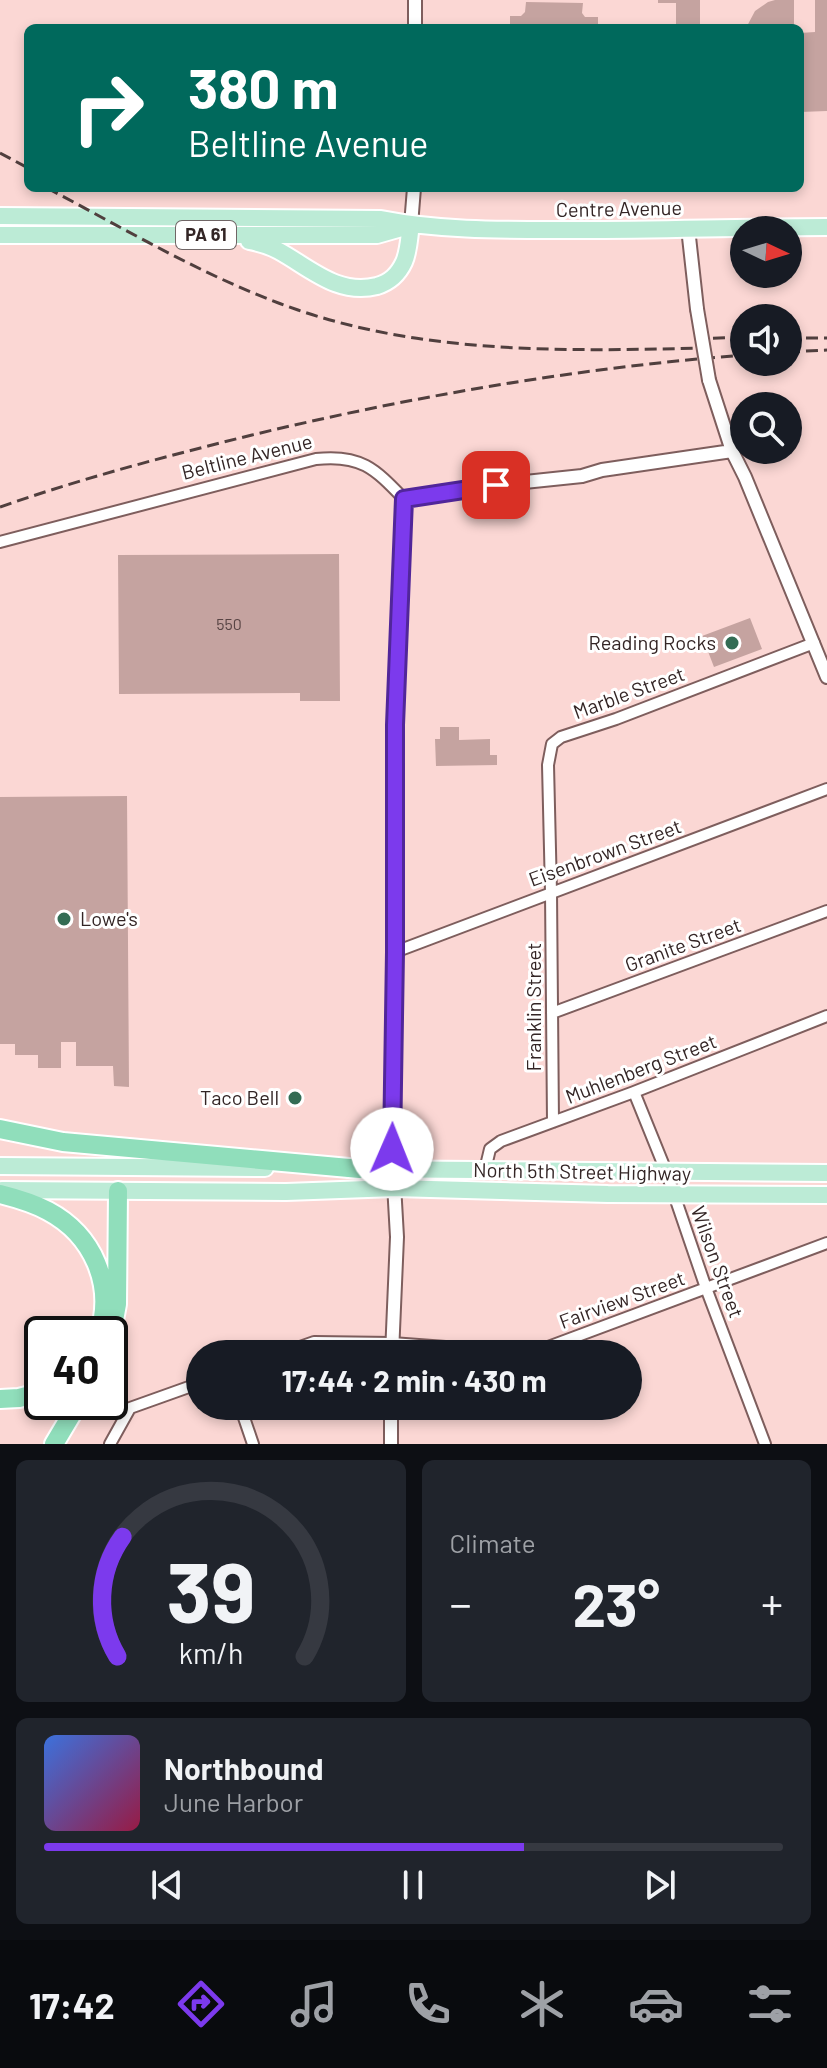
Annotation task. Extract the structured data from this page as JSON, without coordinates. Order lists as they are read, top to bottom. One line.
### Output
{"streets":{"main road":["Centre Avenue","PA 61","North 5th Street Highway"],"street":["Beltline Avenue","Marble Street","Eisenbrown Street","Granite Street","Franklin Street","Muhlenberg Street","Wilson Street","Fairview Street"]},"crossings":[["Marble Street","Eisenbrown Street"],["Marble Street","Franklin Street"],["Eisenbrown Street","Franklin Street"],["Granite Street","Franklin Street"],["Franklin Street","Muhlenberg Street"],["Muhlenberg Street","North 5th Street Highway"],["Muhlenberg Street","Wilson Street"],["North 5th Street Highway","Wilson Street"],["Wilson Street","Fairview Street"]],"places":["Reading Rocks","Lowe's","Taco Bell"],"house_numbers":["550"],"north":"right","page":{"turn":["380 m","Beltline Avenue"],"limit":"40","trip":"17:44 · 2 min · 430 m","tile":"Climate","heat":["−","23°","+"],"song":["Northbound","June Harbor"],"tabs":"17:42","gauge":["39","km/h"]}}
